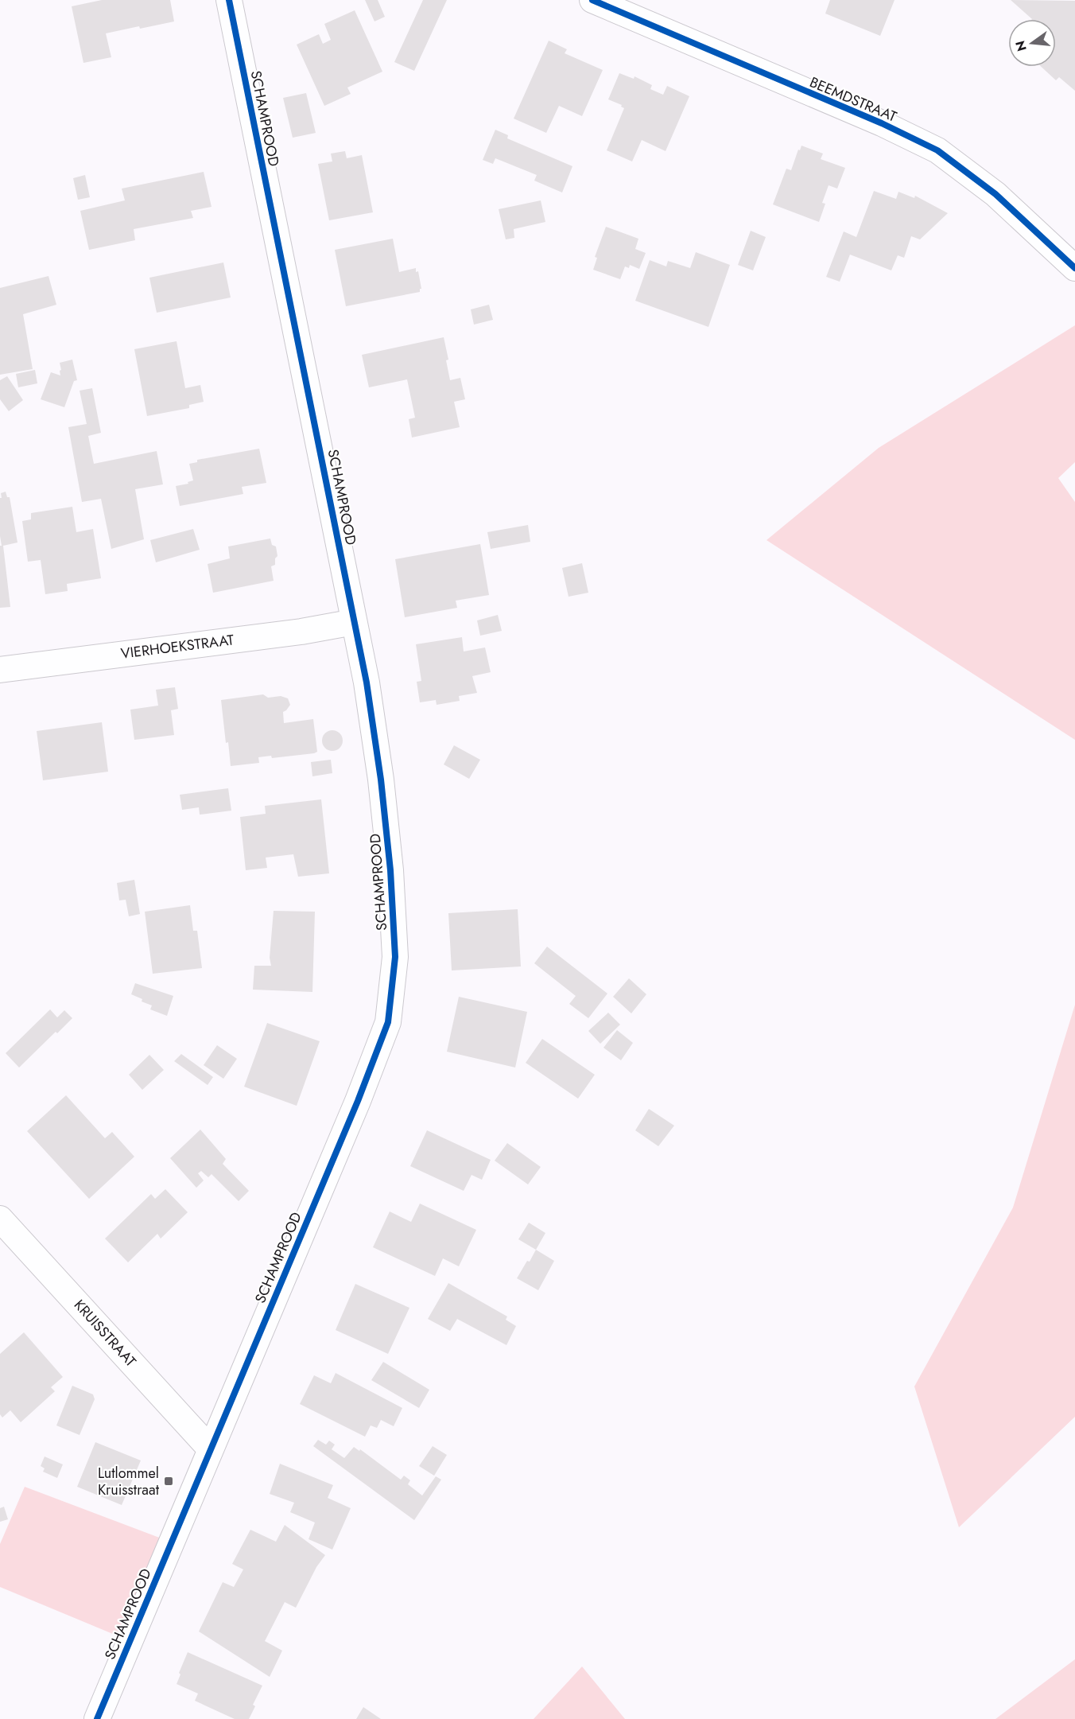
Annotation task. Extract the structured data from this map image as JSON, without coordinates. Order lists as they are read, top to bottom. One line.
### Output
{"streets":{"street":["BEEMDSTRAAT","SCHAMPROOD","VIERHOEKSTRAAT","KRUISSTRAAT"]},"crossings":[["SCHAMPROOD","VIERHOEKSTRAAT"],["SCHAMPROOD","KRUISSTRAAT"]],"places":{"transit":["Lutlommel Kruisstraat"]},"north":"left"}
